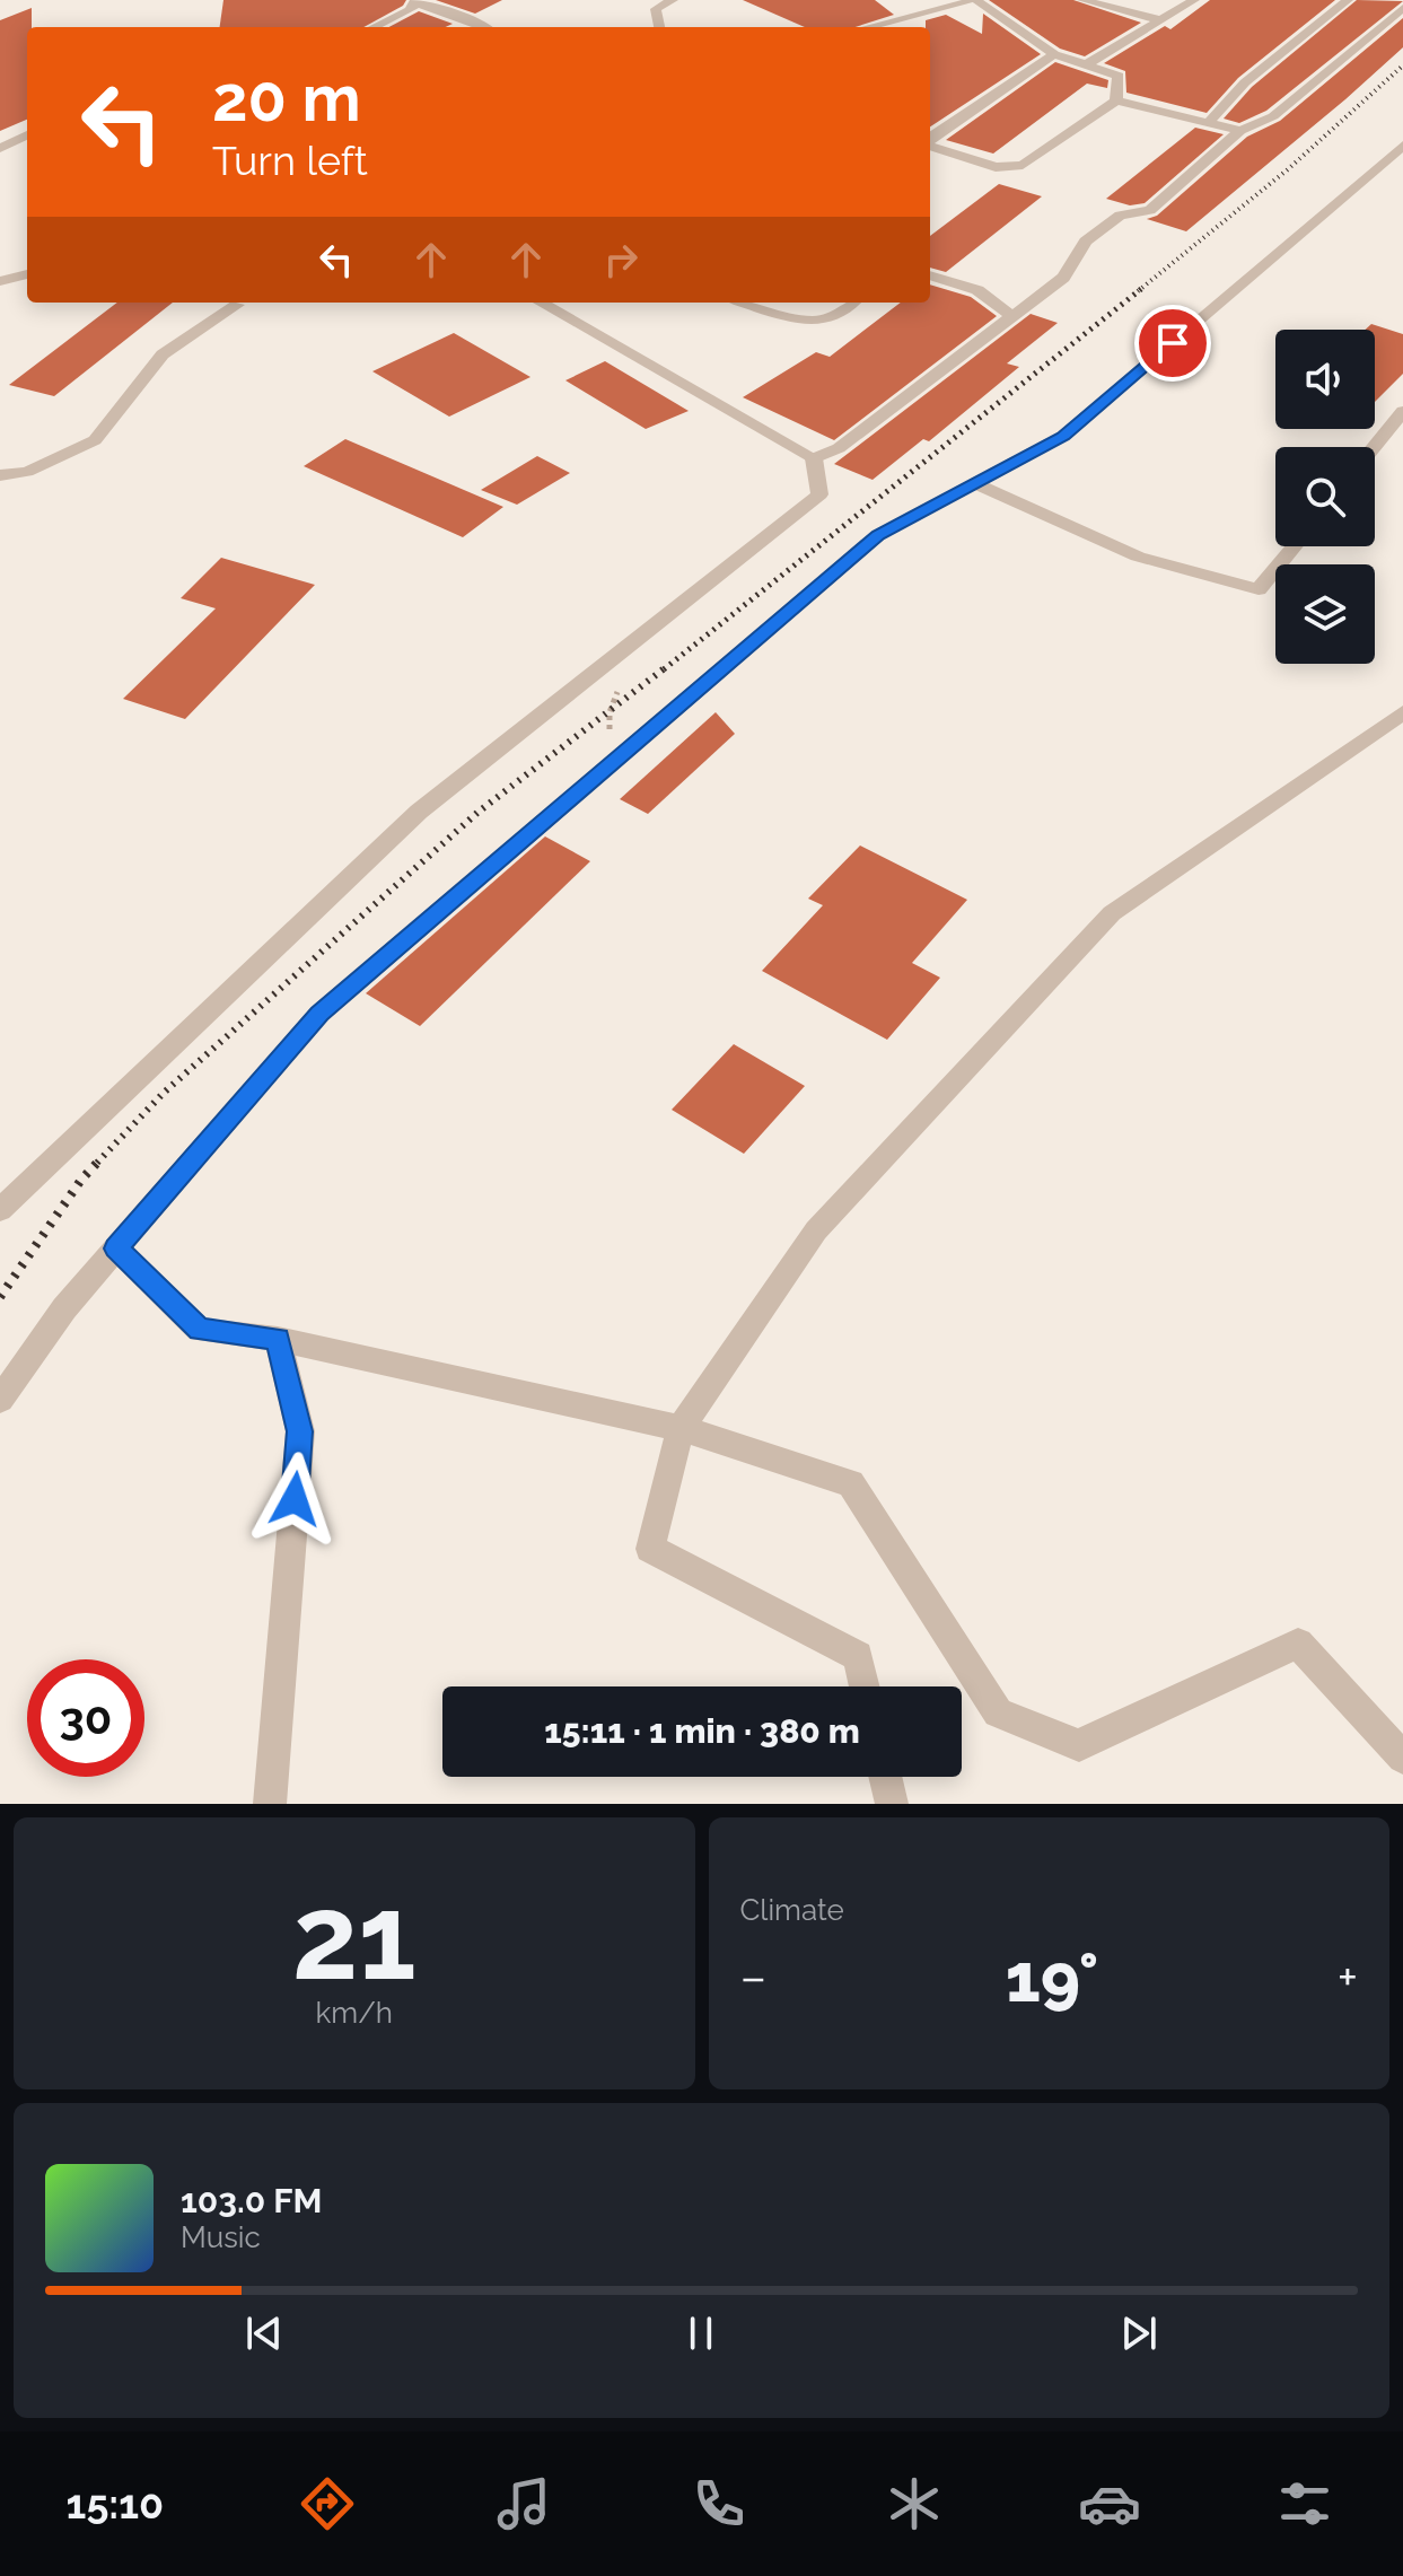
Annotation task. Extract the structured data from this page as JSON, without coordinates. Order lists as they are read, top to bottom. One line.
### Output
{"page":{"turn":["20 m","Turn left"],"limit":"30","trip":"15:11 · 1 min · 380 m","tile":[["21","km/h"],"Climate"],"heat":["−","19°","+"],"song":["103.0 FM","Music"],"tabs":"15:10"}}
